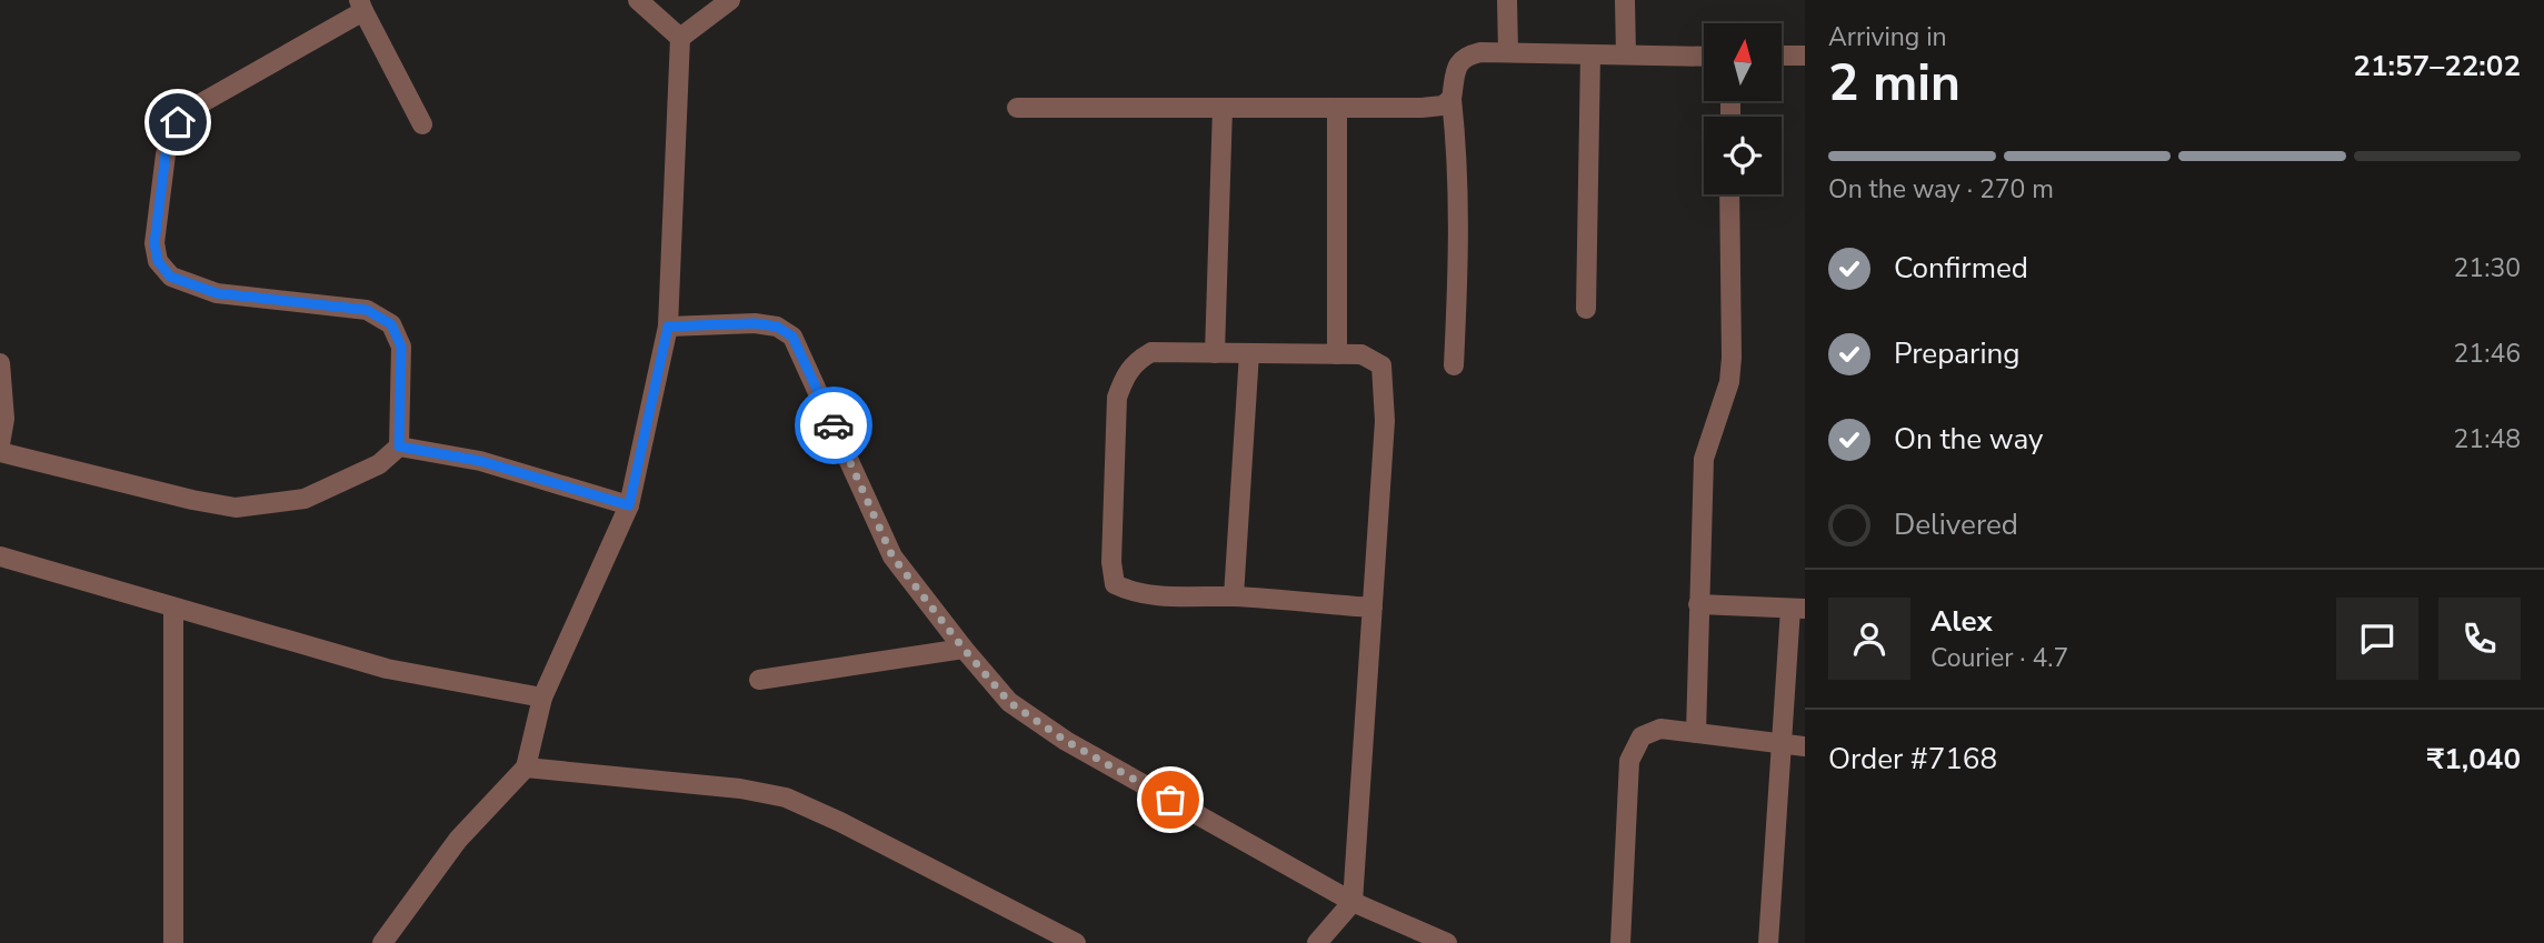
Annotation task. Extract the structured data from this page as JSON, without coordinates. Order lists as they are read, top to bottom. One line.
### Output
{"north":"top","page":{"heading":["2 min","Arriving in","21:57–22:02"],"panel":["Alex","Courier · 4.7","Order #7168","₹1,040"],"bar":"On the way · 270 m","list":[["Confirmed","21:30"],["Preparing","21:46"],["On the way","21:48"],"Delivered"]}}
